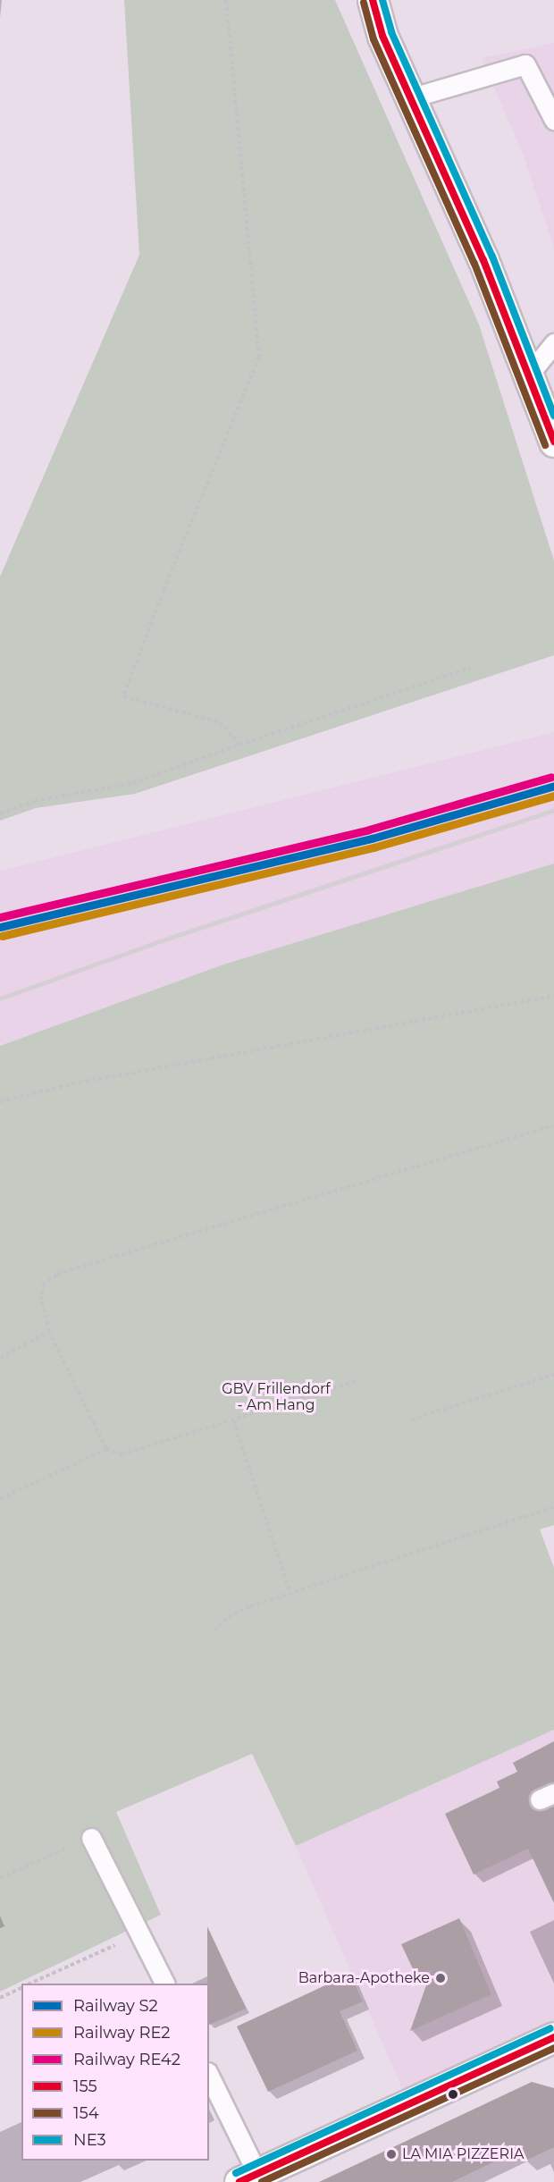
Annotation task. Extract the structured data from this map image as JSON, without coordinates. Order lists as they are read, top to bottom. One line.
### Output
{"parks":["GBV Frillendorf - Am Hang"],"places":["Barbara-Apotheke","LA MIA PIZZERIA"],"lines":["transit line 155","transit line NE3","transit line 154","rail line RE42","rail line S2","rail line RE2"],"legend":["Railway S2","Railway RE2","Railway RE42","155","154","NE3"]}
